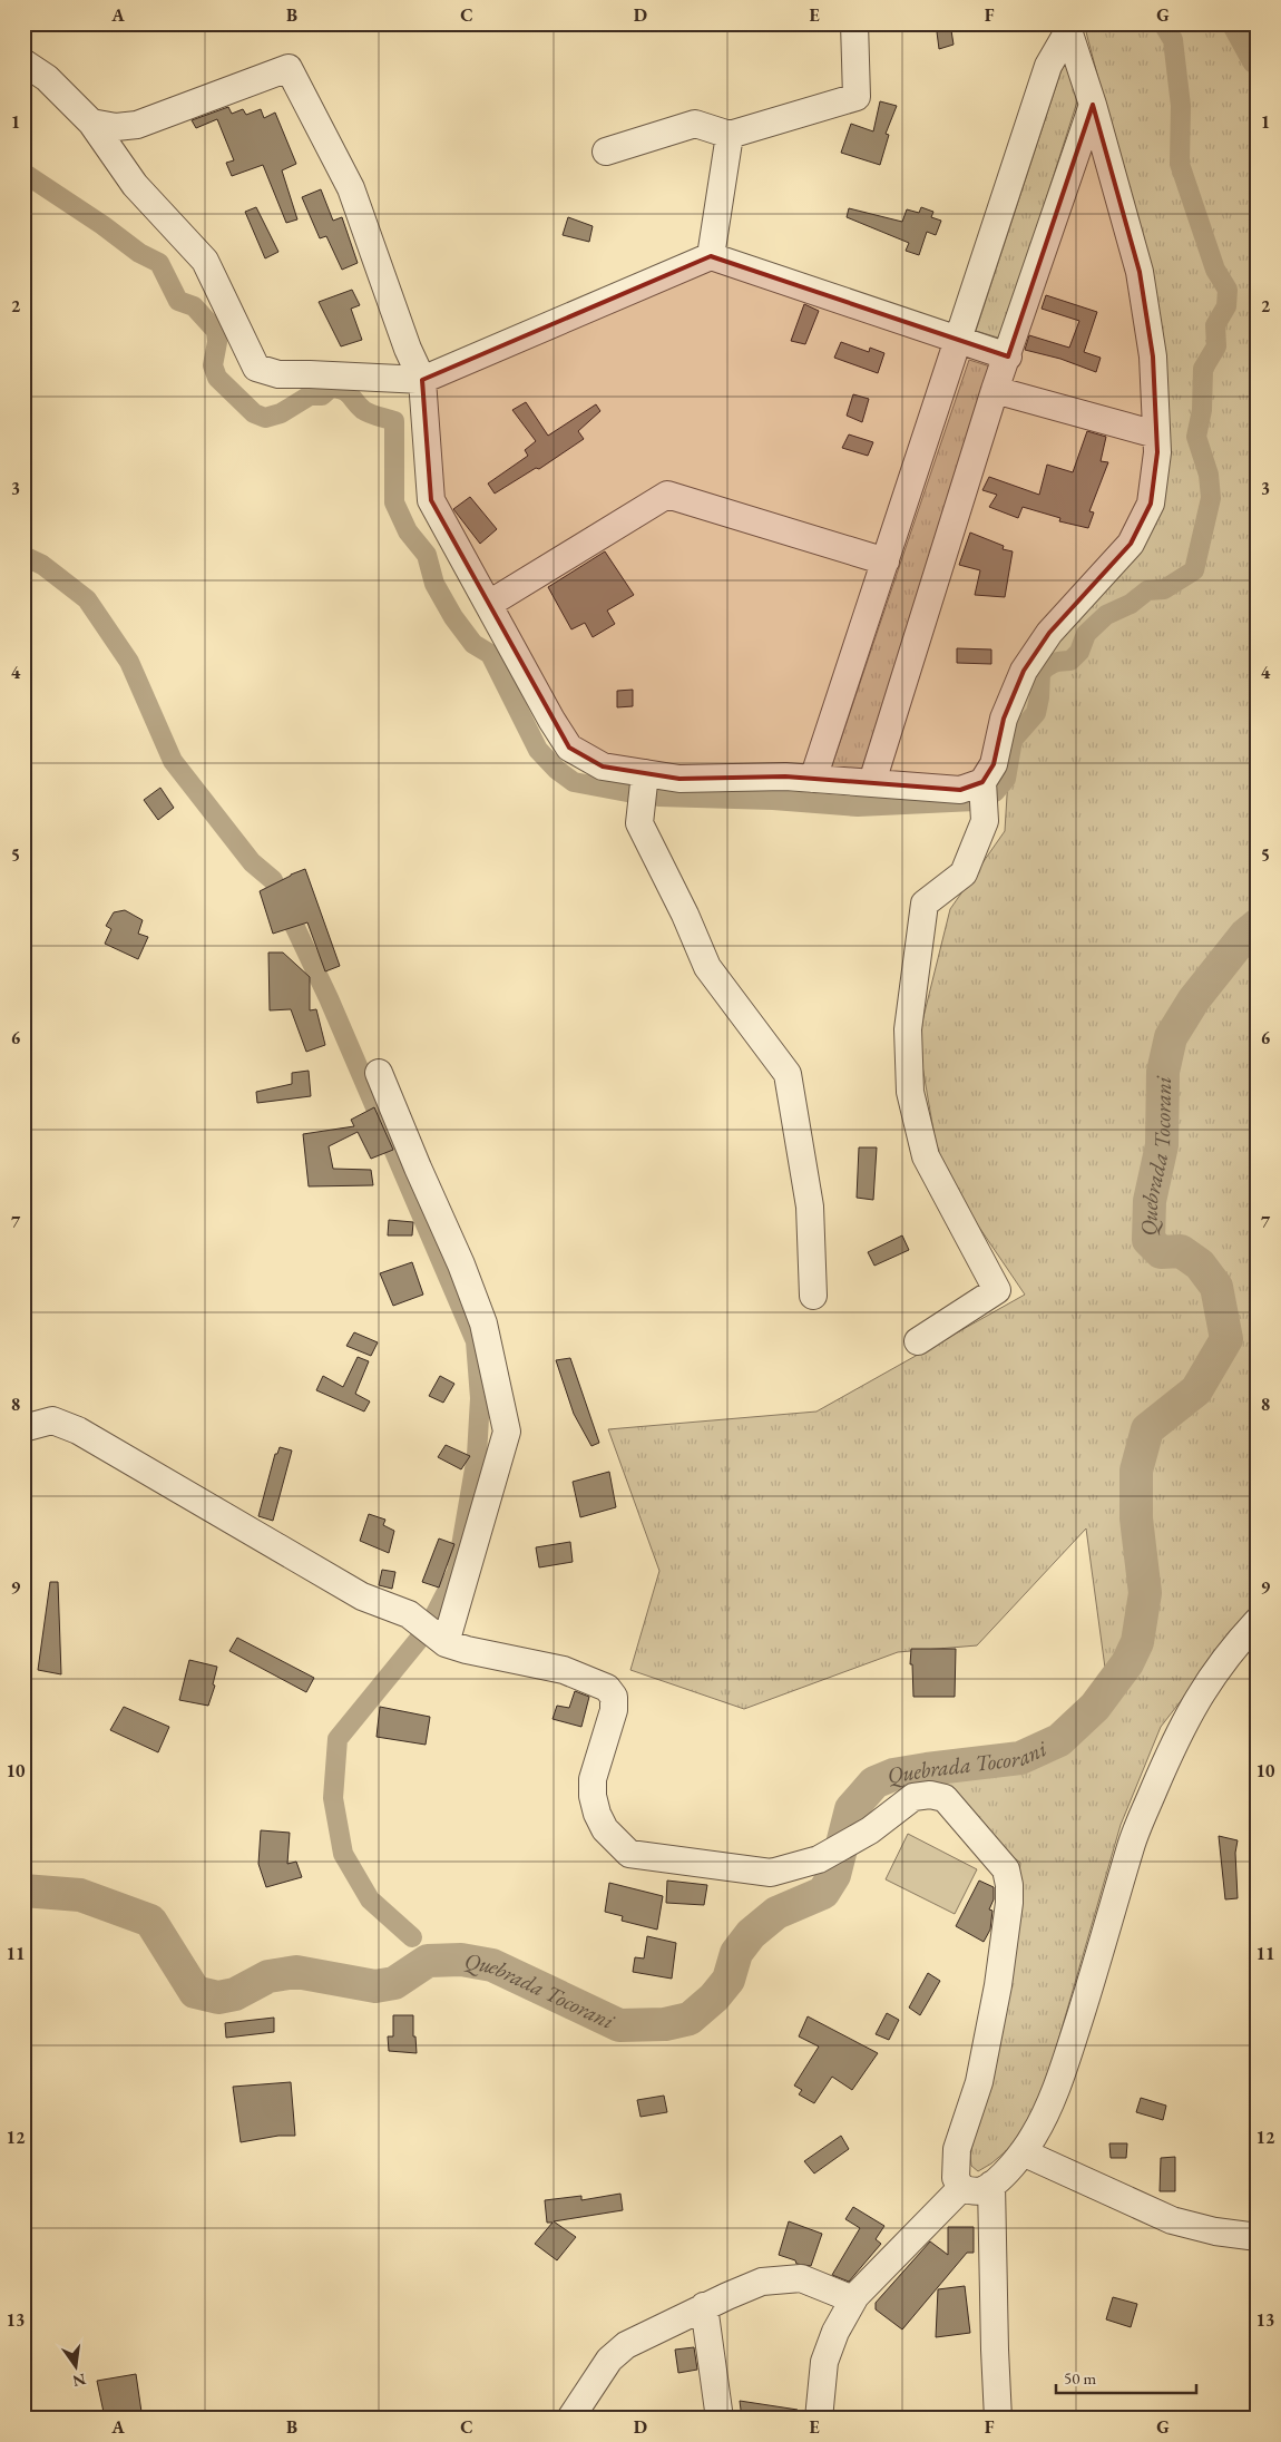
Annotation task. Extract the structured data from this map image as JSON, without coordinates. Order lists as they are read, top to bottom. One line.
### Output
{"water":["Quebrada Tocorani"],"scale_bar":"50 m","north":"bottom","grid":{"columns":["A","B","C","D","E","F","G"],"rows":["1","2","3","4","5","6","7","8","9","10","11","12","13"]}}
